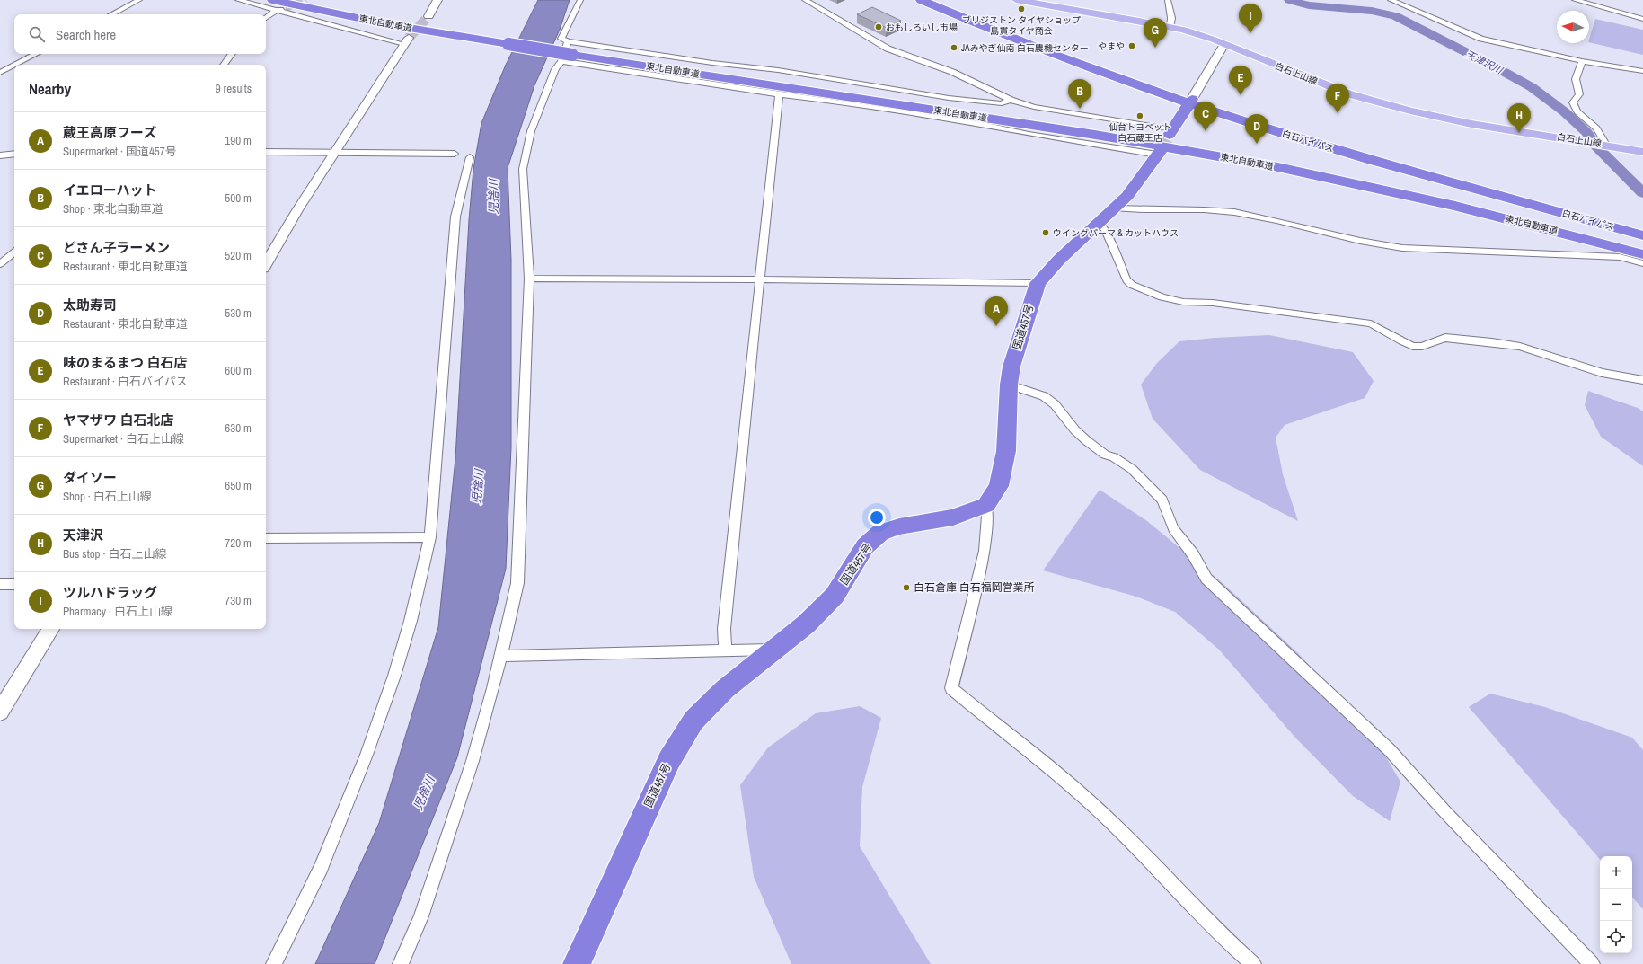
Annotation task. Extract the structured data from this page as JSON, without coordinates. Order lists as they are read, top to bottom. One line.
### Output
{"streets":{"highway":["東北自動車道","白石バイパス","国道457号"],"main road":["白石上山線"]},"crossings":[["白石バイパス","国道457号"]],"water":["天津沢川","児捨川"],"places":["ブリジストン タイヤショップ 島貫タイヤ商会","おもしろいし市場","やまや","JAみやぎ仙南 白石農機センター","仙台トヨペット 白石蔵王店","ウイングパーマ & カットハウス","白石倉庫 白石福岡営業所"],"north":"left","page":{"pins":["I","G","E","B","F","C","H","D","A"],"search":"Search here","heading":["Nearby","9 results"],"list":[{"mark":"A","name":"蔵王高原フーズ","note":"Supermarket · 国道457号","value":"190 m"},{"mark":"B","name":"イエローハット","note":"Shop · 東北自動車道","value":"500 m"},{"mark":"C","name":"どさん子ラーメン","note":"Restaurant · 東北自動車道","value":"520 m"},{"mark":"D","name":"太助寿司","note":"Restaurant · 東北自動車道","value":"530 m"},{"mark":"E","name":"味のまるまつ 白石店","note":"Restaurant · 白石バイパス","value":"600 m"},{"mark":"F","name":"ヤマザワ 白石北店","note":"Supermarket · 白石上山線","value":"630 m"},{"mark":"G","name":"ダイソー","note":"Shop · 白石上山線","value":"650 m"},{"mark":"H","name":"天津沢","note":"Bus stop · 白石上山線","value":"720 m"},{"mark":"I","name":"ツルハドラッグ","note":"Pharmacy · 白石上山線","value":"730 m"}],"map_buttons":["+","−"]}}
